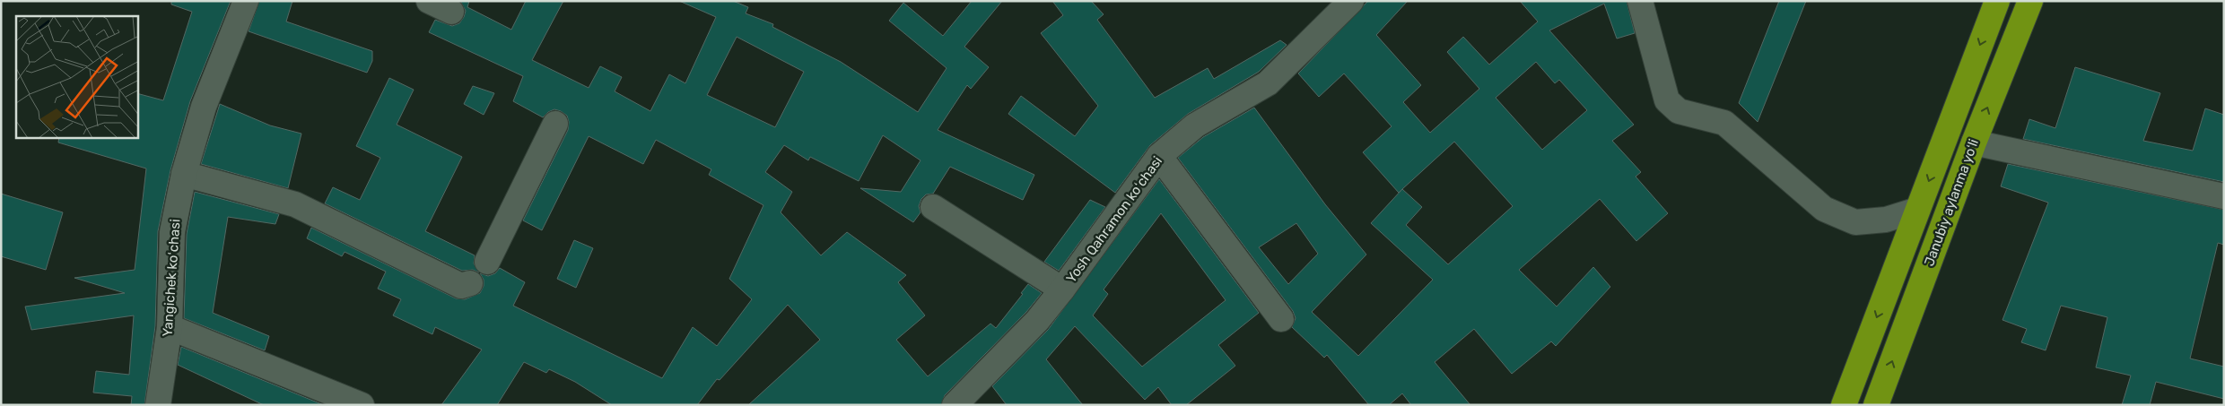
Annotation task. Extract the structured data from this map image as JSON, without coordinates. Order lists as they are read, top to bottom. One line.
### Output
{"streets":{"highway":["Janubiy aylanma yoʻli"],"street":["Yosh Qahramon koʻchasi","Yangichek koʻchasi"]}}
